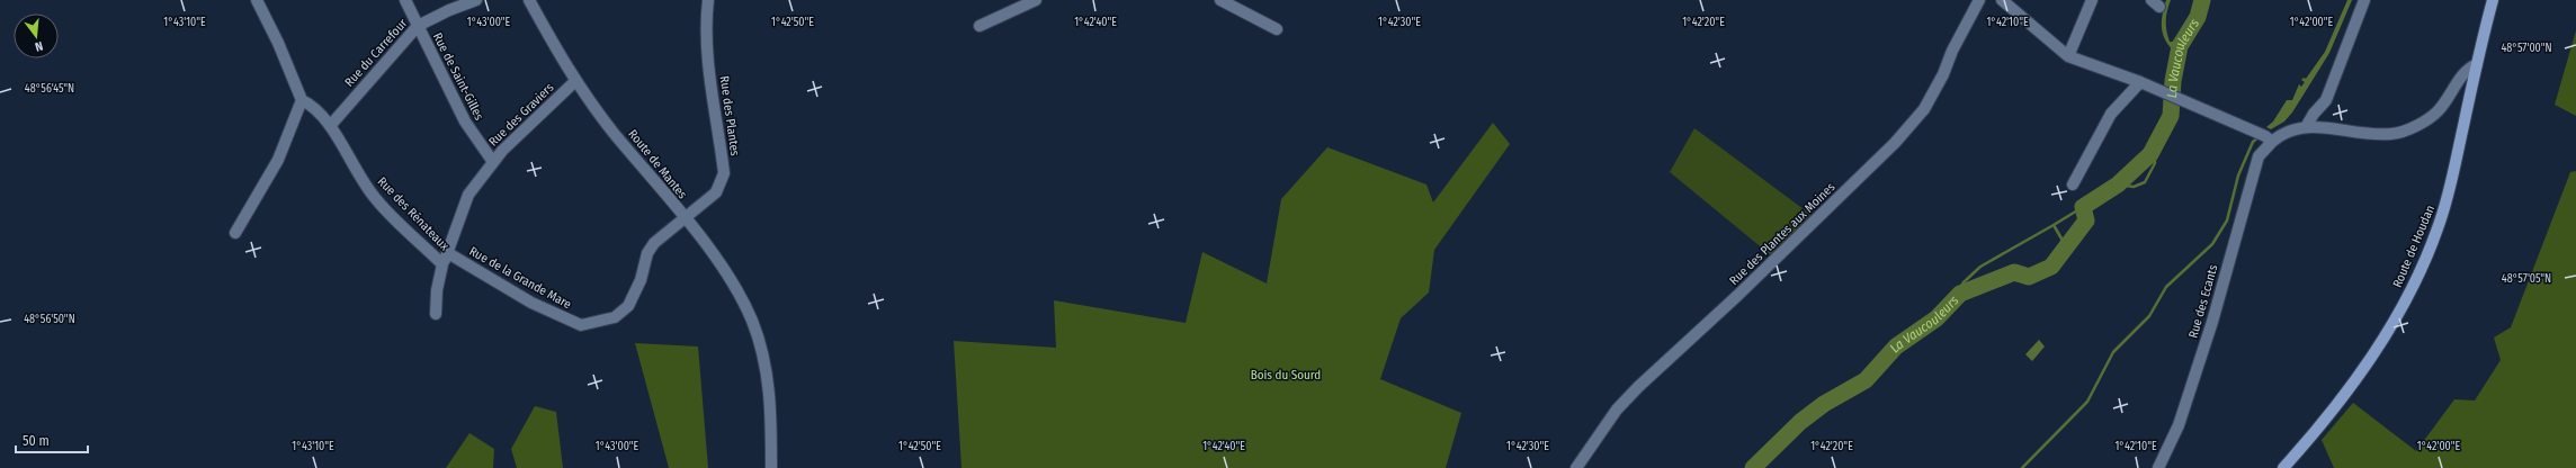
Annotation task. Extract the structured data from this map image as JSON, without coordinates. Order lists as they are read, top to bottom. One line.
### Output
{"streets":{"main road":["Route de Houdan"],"street":["Rue du Carrefour","Rue de Saint-Gilles","Rue des Graviers","Rue des Plantes","Route de Mantes","Rue des Rénateaux","Rue des Plantes aux Moines","Rue de la Grande Mare","Rue des Ecants"]},"crossings":[["Rue du Carrefour","Rue de Saint-Gilles"],["Rue du Carrefour","Rue des Rénateaux"],["Rue de Saint-Gilles","Rue des Graviers"],["Rue des Graviers","Route de Mantes"],["Rue des Graviers","Rue des Rénateaux"],["Rue des Graviers","Rue de la Grande Mare"],["Rue des Plantes","Route de Mantes"],["Rue des Plantes","Rue de la Grande Mare"],["Route de Mantes","Rue de la Grande Mare"]],"water":["La Vaucouleurs"],"parks":["Bois du Sourd"],"scale_bar":"50 m","north":"bottom","coordinates":["1°43'10\"E","1°43'00\"E","1°42'50\"E","1°42'40\"E","1°42'30\"E","1°42'20\"E","1°42'10\"E","1°42'00\"E","48°57'00\"N","48°56'45\"N","48°57'05\"N","48°56'50\"N"]}
